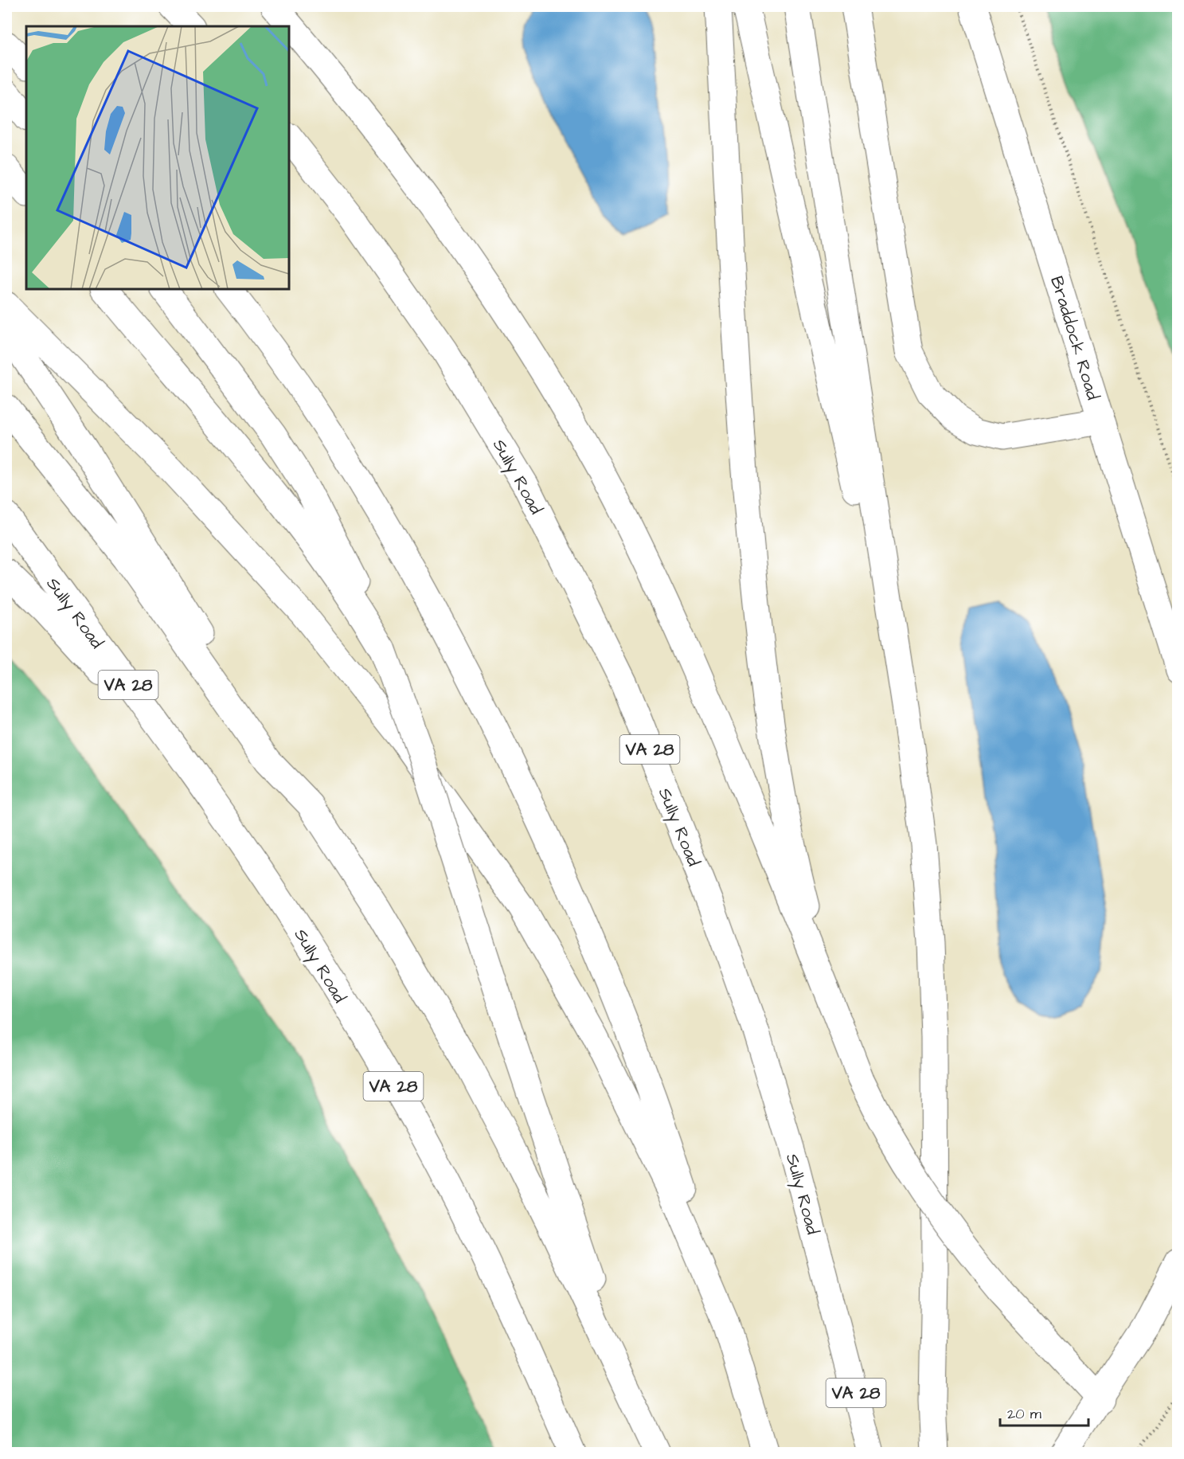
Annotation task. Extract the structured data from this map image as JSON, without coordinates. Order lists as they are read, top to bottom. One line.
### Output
{"streets":{"main road":["Braddock Road","Sully Road","VA 28"]},"scale_bar":"20 m"}
